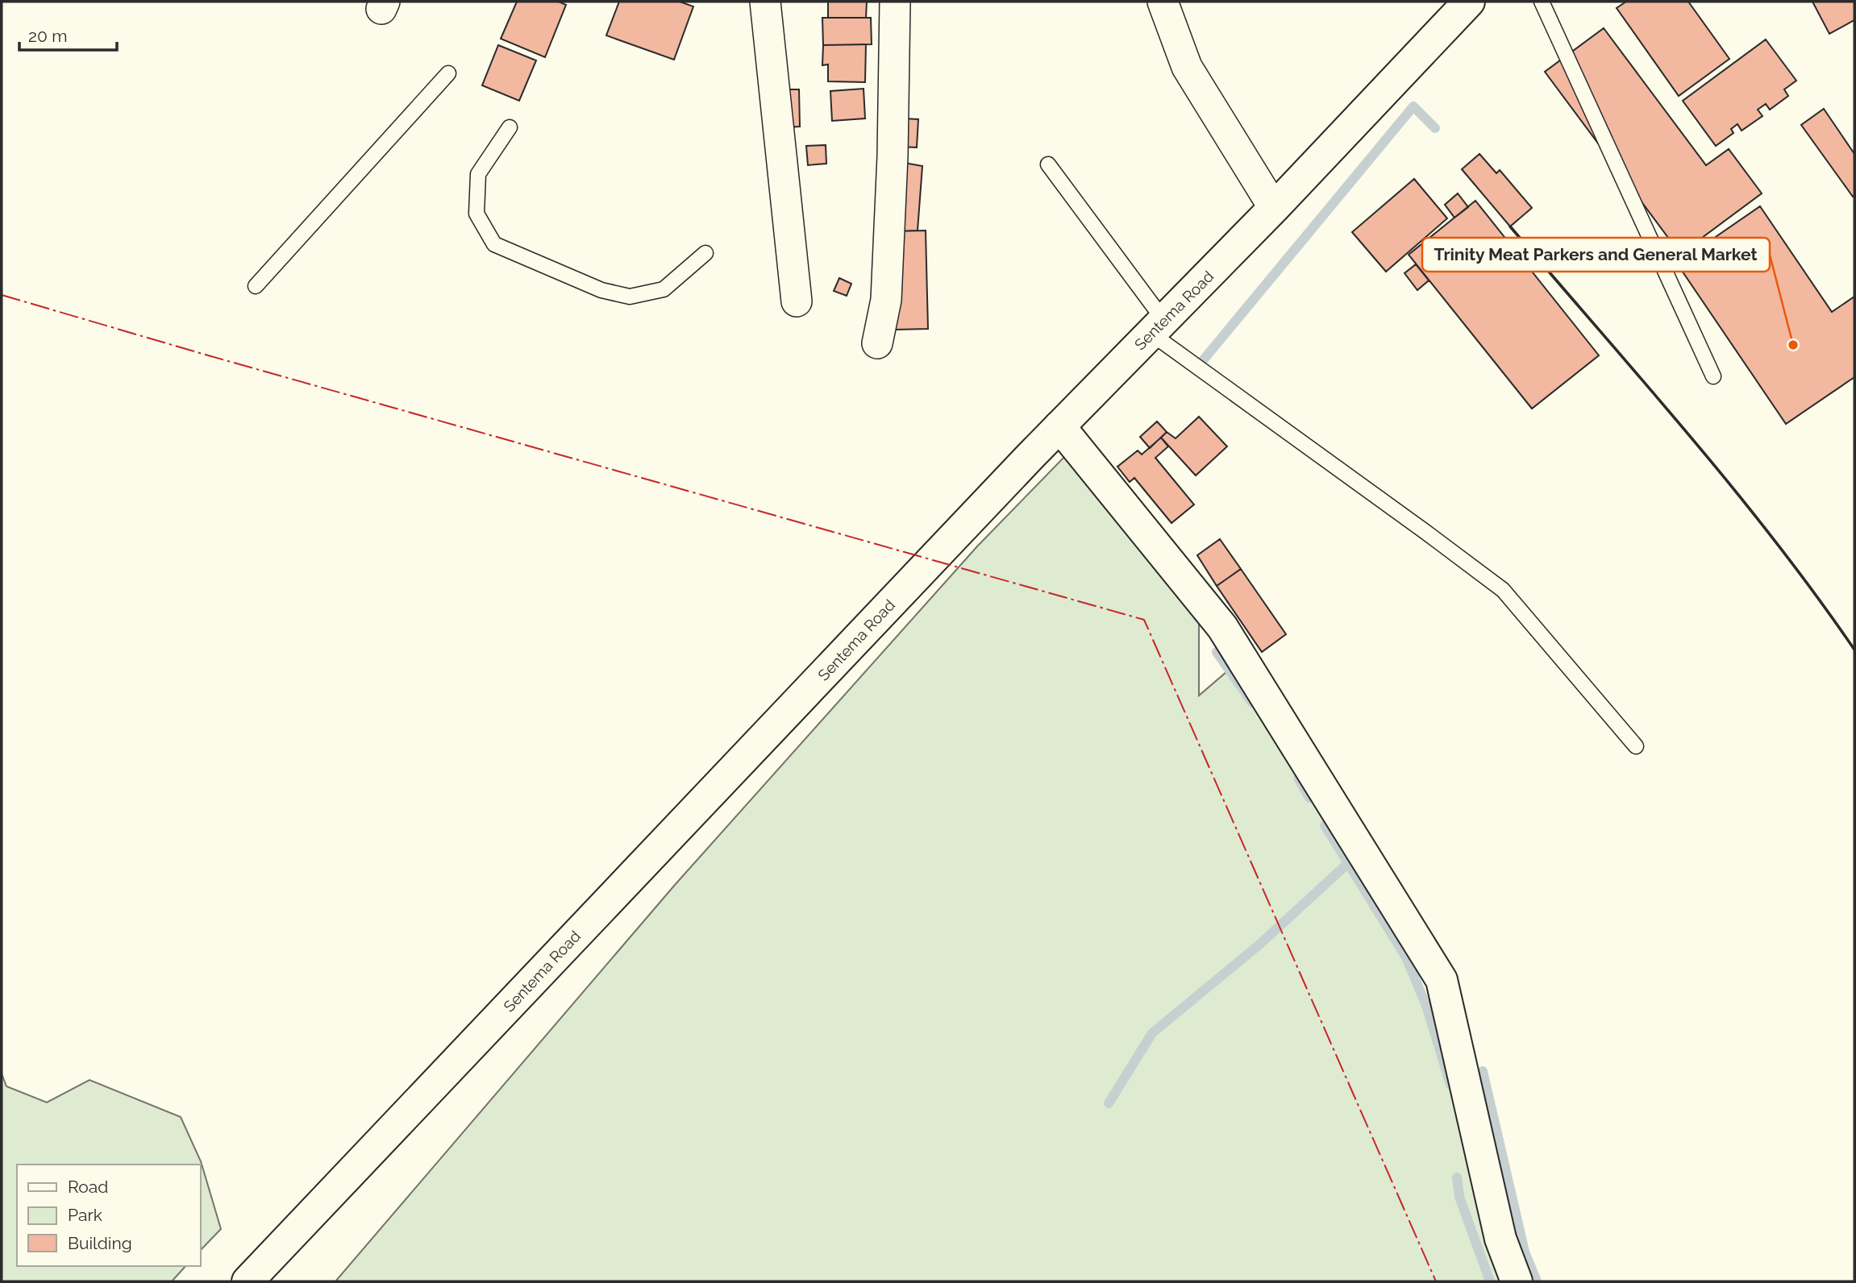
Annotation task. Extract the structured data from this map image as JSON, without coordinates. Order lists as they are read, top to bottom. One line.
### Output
{"streets":{"main road":["Sentema Road"]},"places":["Trinity Meat Parkers and General Market"],"legend":["Road","Park","Building"],"scale_bar":"20 m"}
